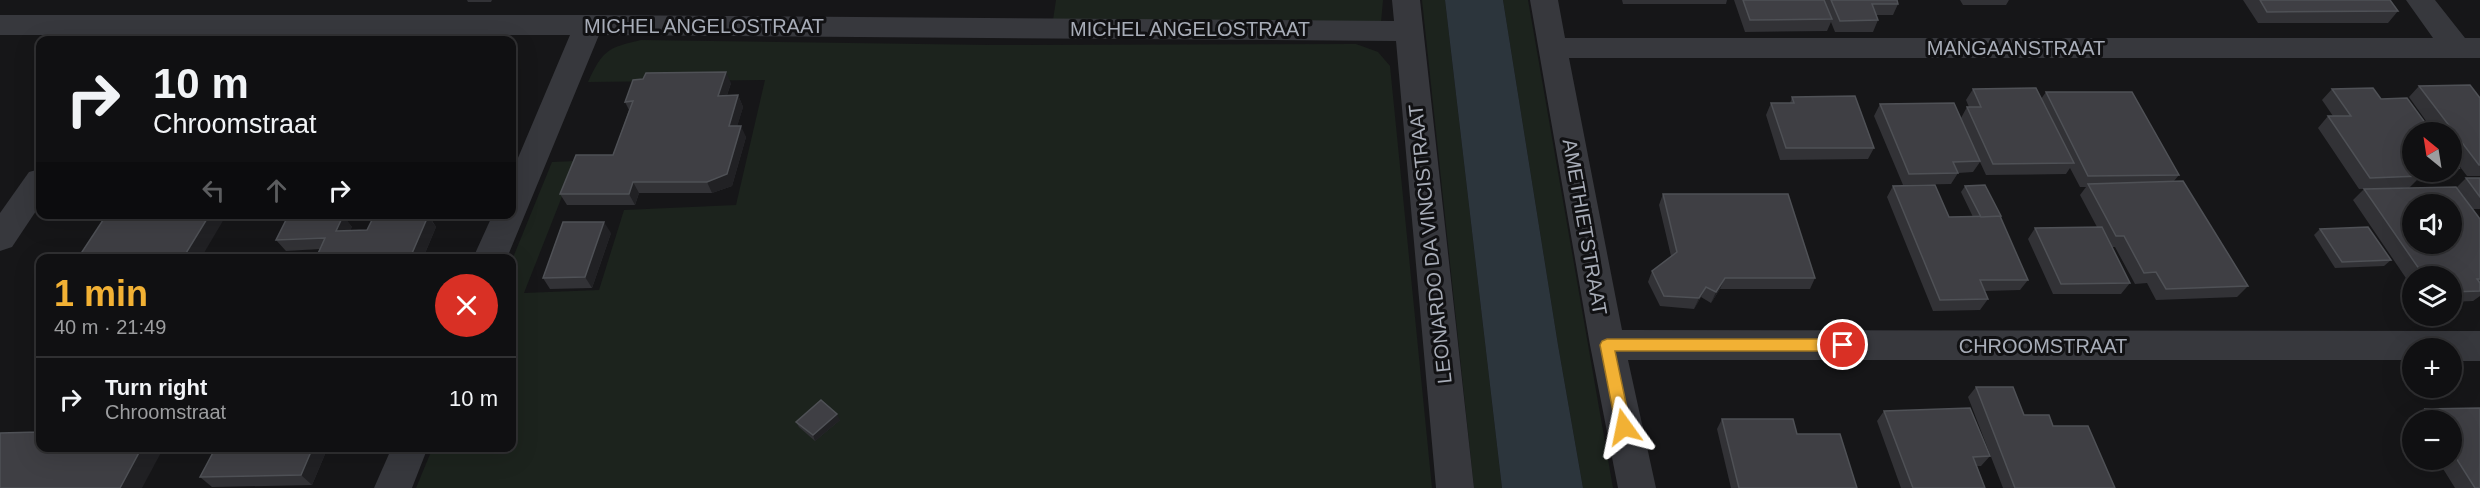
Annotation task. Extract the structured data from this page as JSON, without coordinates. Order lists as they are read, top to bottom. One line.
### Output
{"streets":{"street":["MICHEL ANGELOSTRAAT","MANGAANSTRAAT","AMETHIETSTRAAT","LEONARDO DA VINCISTRAAT","CHROOMSTRAAT"]},"crossings":[["MICHEL ANGELOSTRAAT","LEONARDO DA VINCISTRAAT"],["MANGAANSTRAAT","AMETHIETSTRAAT"],["AMETHIETSTRAAT","CHROOMSTRAAT"]],"north":"top left","page":{"turn":["10 m","Chroomstraat"],"map_buttons":["+","−"],"heading":["1 min","40 m · 21:49"],"list":[{"name":"Turn right","note":"Chroomstraat","value":"10 m"}]}}
